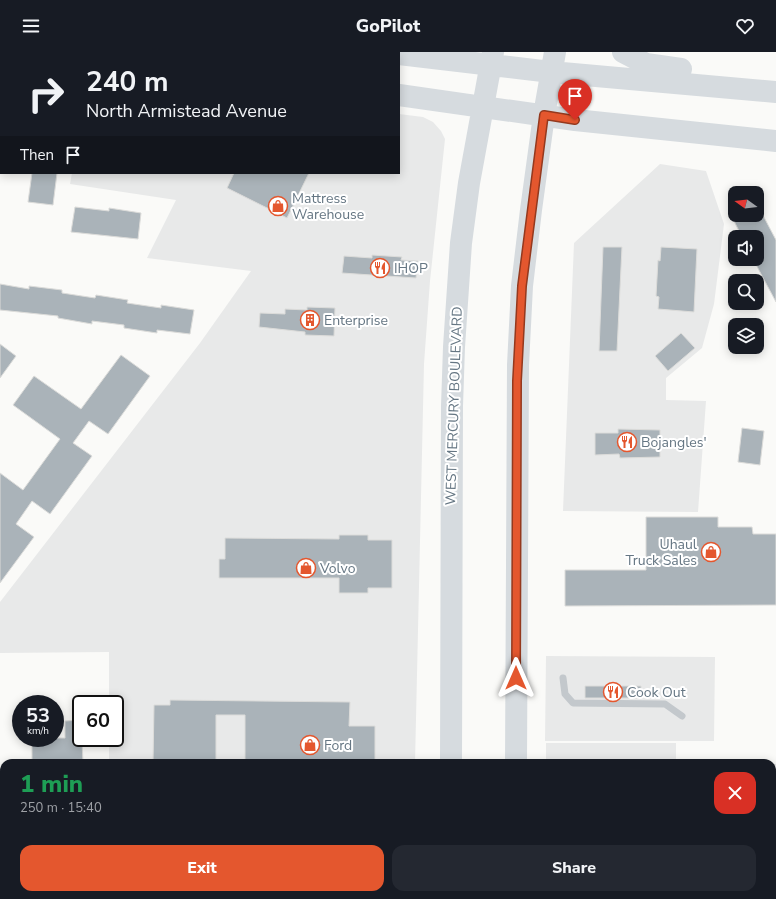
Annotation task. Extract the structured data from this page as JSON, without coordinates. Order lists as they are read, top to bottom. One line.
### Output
{"streets":{"main road":["WEST MERCURY BOULEVARD"]},"places":{"shop":["Mattress Warehouse","Uhaul Truck Sales","Volvo","Ford"],"restaurant":["IHOP","Bojangles'","Cook Out"],"building":["Enterprise"]},"north":"left","page":{"header":"GoPilot","turn":["240 m","North Armistead Avenue"],"then":"Then","speed":"53 km/h","limit":"60","heading":["1 min","250 m · 15:40"],"buttons":["Exit","Share"]}}
